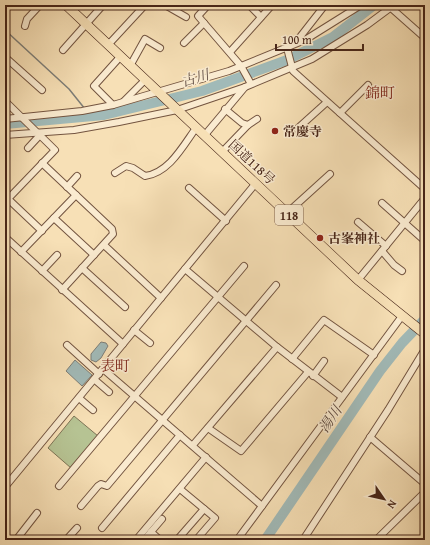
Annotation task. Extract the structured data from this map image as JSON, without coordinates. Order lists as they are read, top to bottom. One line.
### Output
{"streets":{"highway":["国道118号","118"]},"districts":["錦町","表町"],"water":["古川","湯川"],"places":["常慶寺","古峯神社"],"scale_bar":"100 m","north":"bottom right"}
